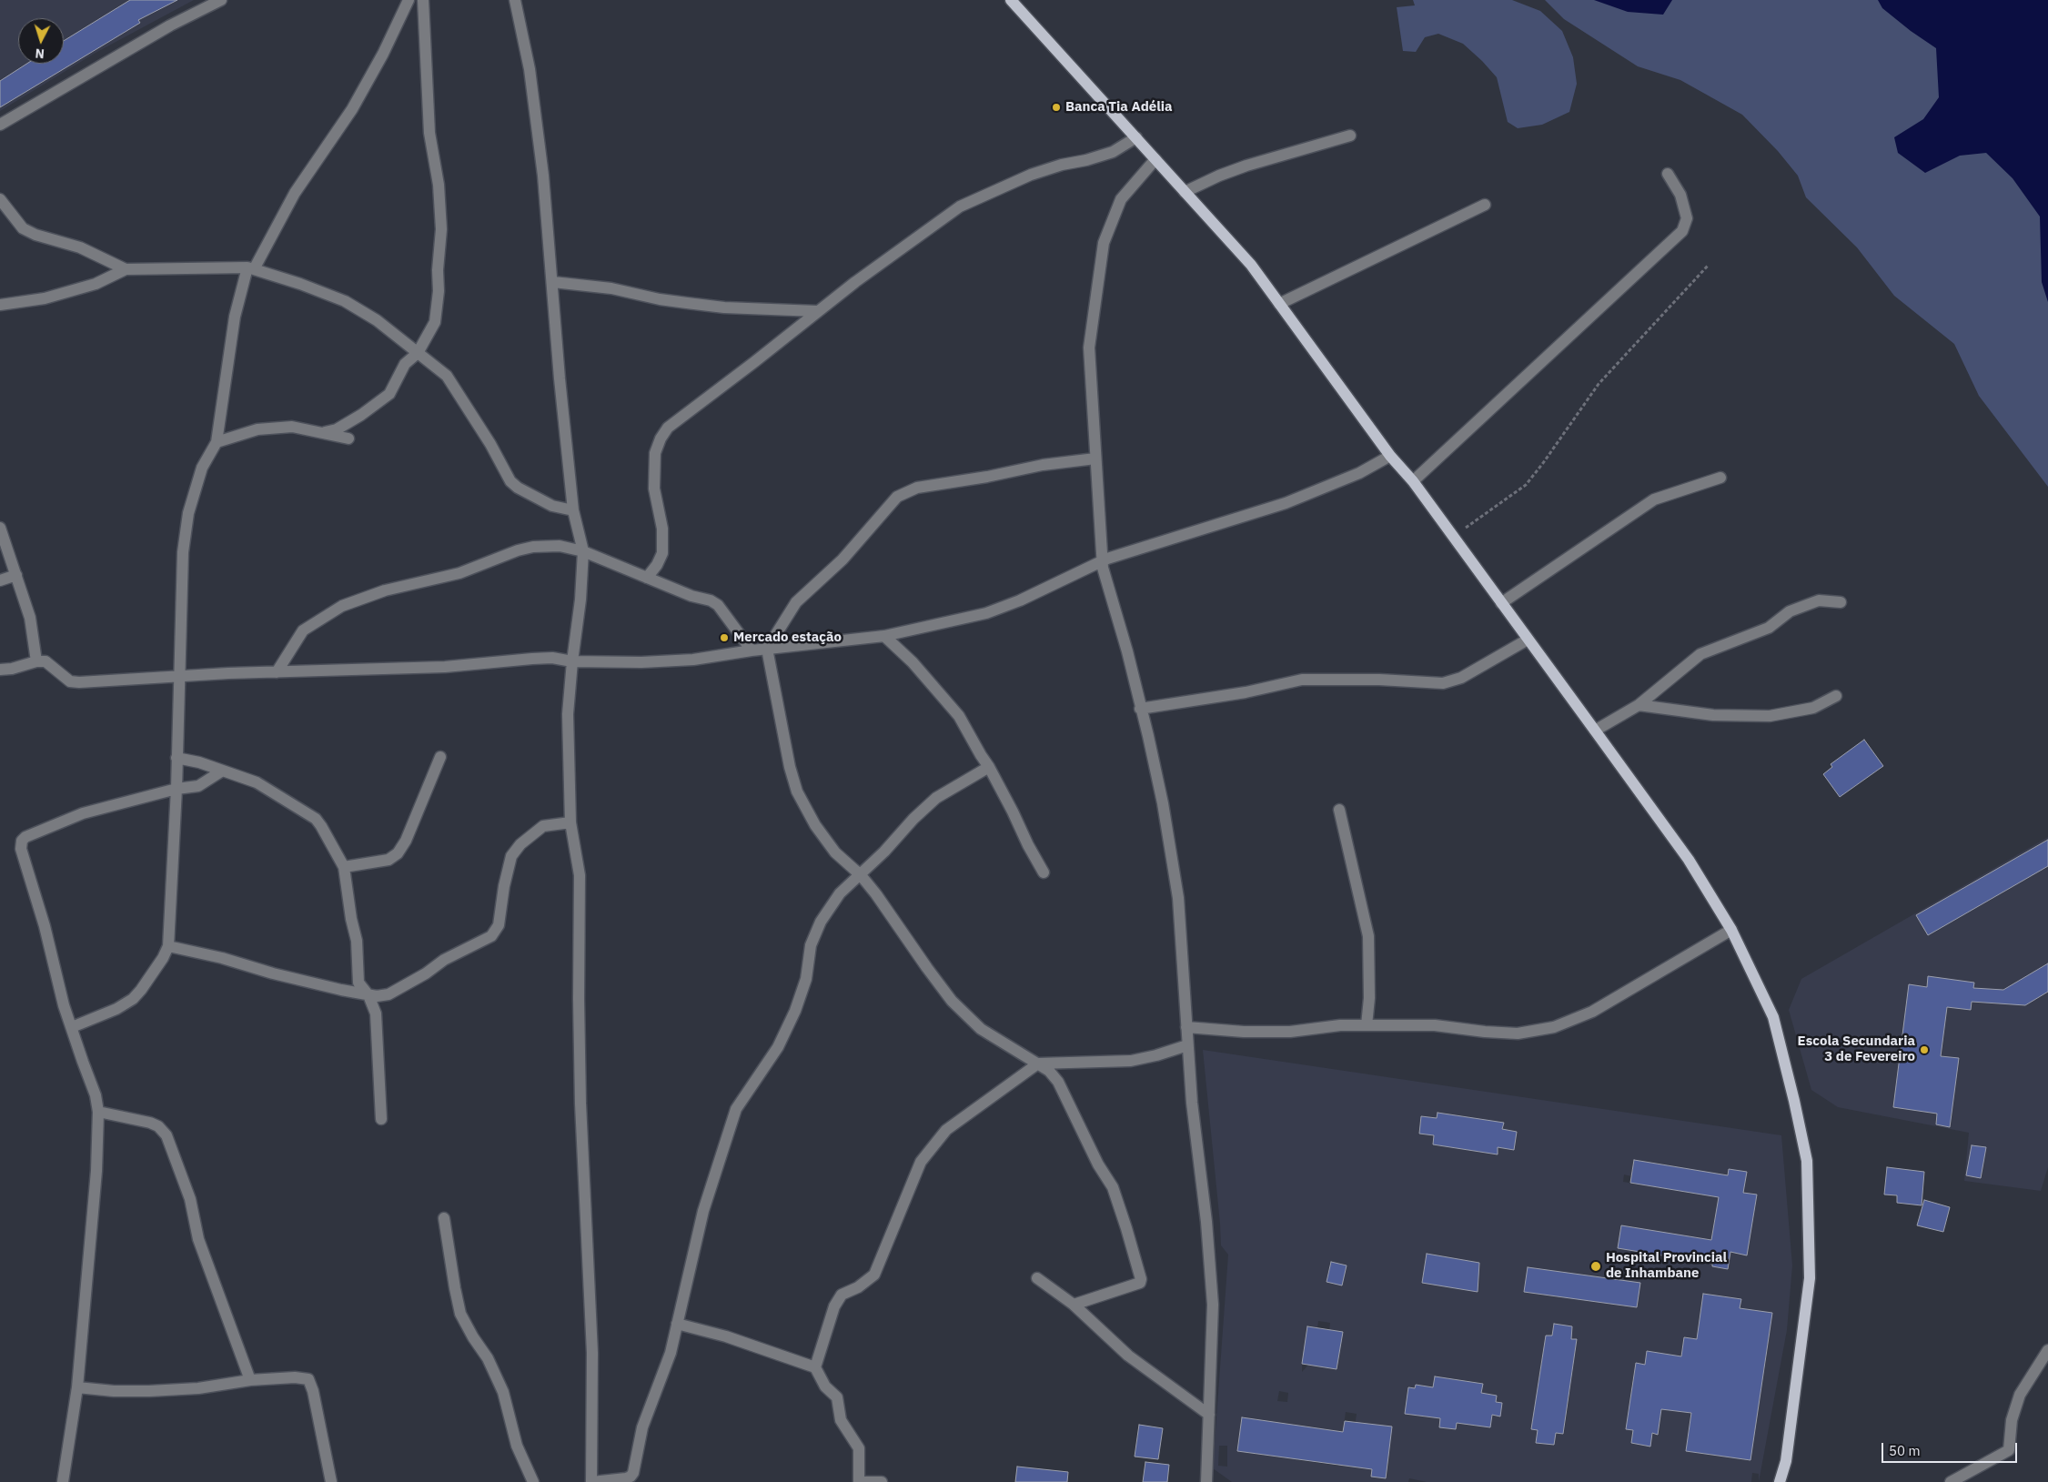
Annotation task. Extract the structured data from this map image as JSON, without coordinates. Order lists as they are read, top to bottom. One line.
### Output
{"places":["Banca Tia Adélia","Mercado estação","Escola Secundaria 3 de Fevereiro","Hospital Provincial de Inhambane"],"scale_bar":"50 m","north":"bottom"}
